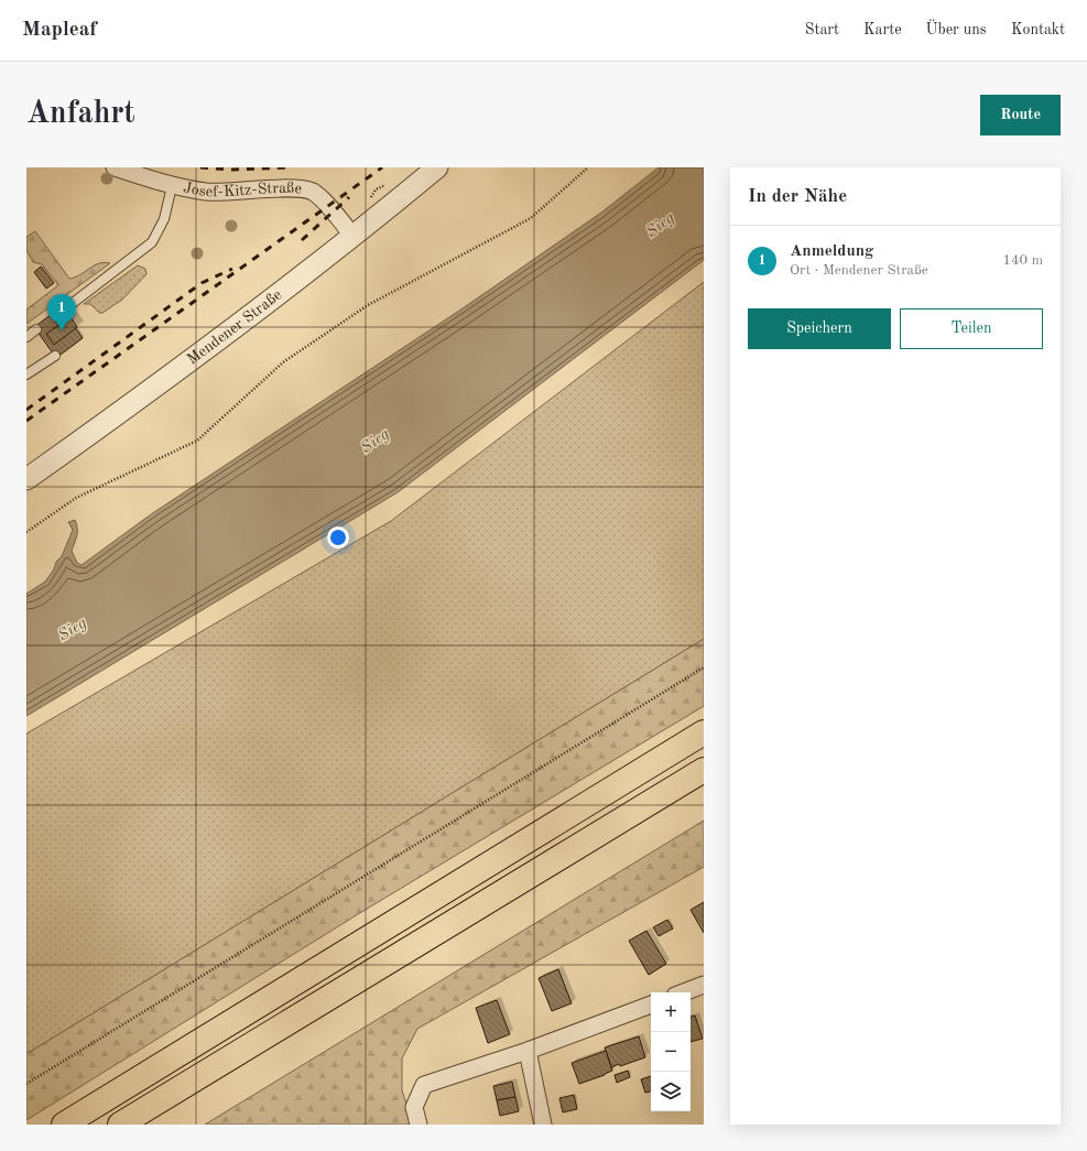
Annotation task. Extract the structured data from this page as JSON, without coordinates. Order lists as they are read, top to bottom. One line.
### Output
{"streets":{"street":["Josef-Kitz-Straße","Mendener Straße"]},"crossings":[["Josef-Kitz-Straße","Mendener Straße"]],"water":["Sieg"],"page":{"header":"Mapleaf","nav":["Start","Karte","Über uns","Kontakt"],"buttons":["Route",["Speichern","Teilen"]],"title":"Anfahrt","heading":"In der Nähe","list":[{"mark":"1","name":"Anmeldung","note":"Ort · Mendener Straße","value":"140 m"}],"pins":"1","map_buttons":["+","−"]}}
